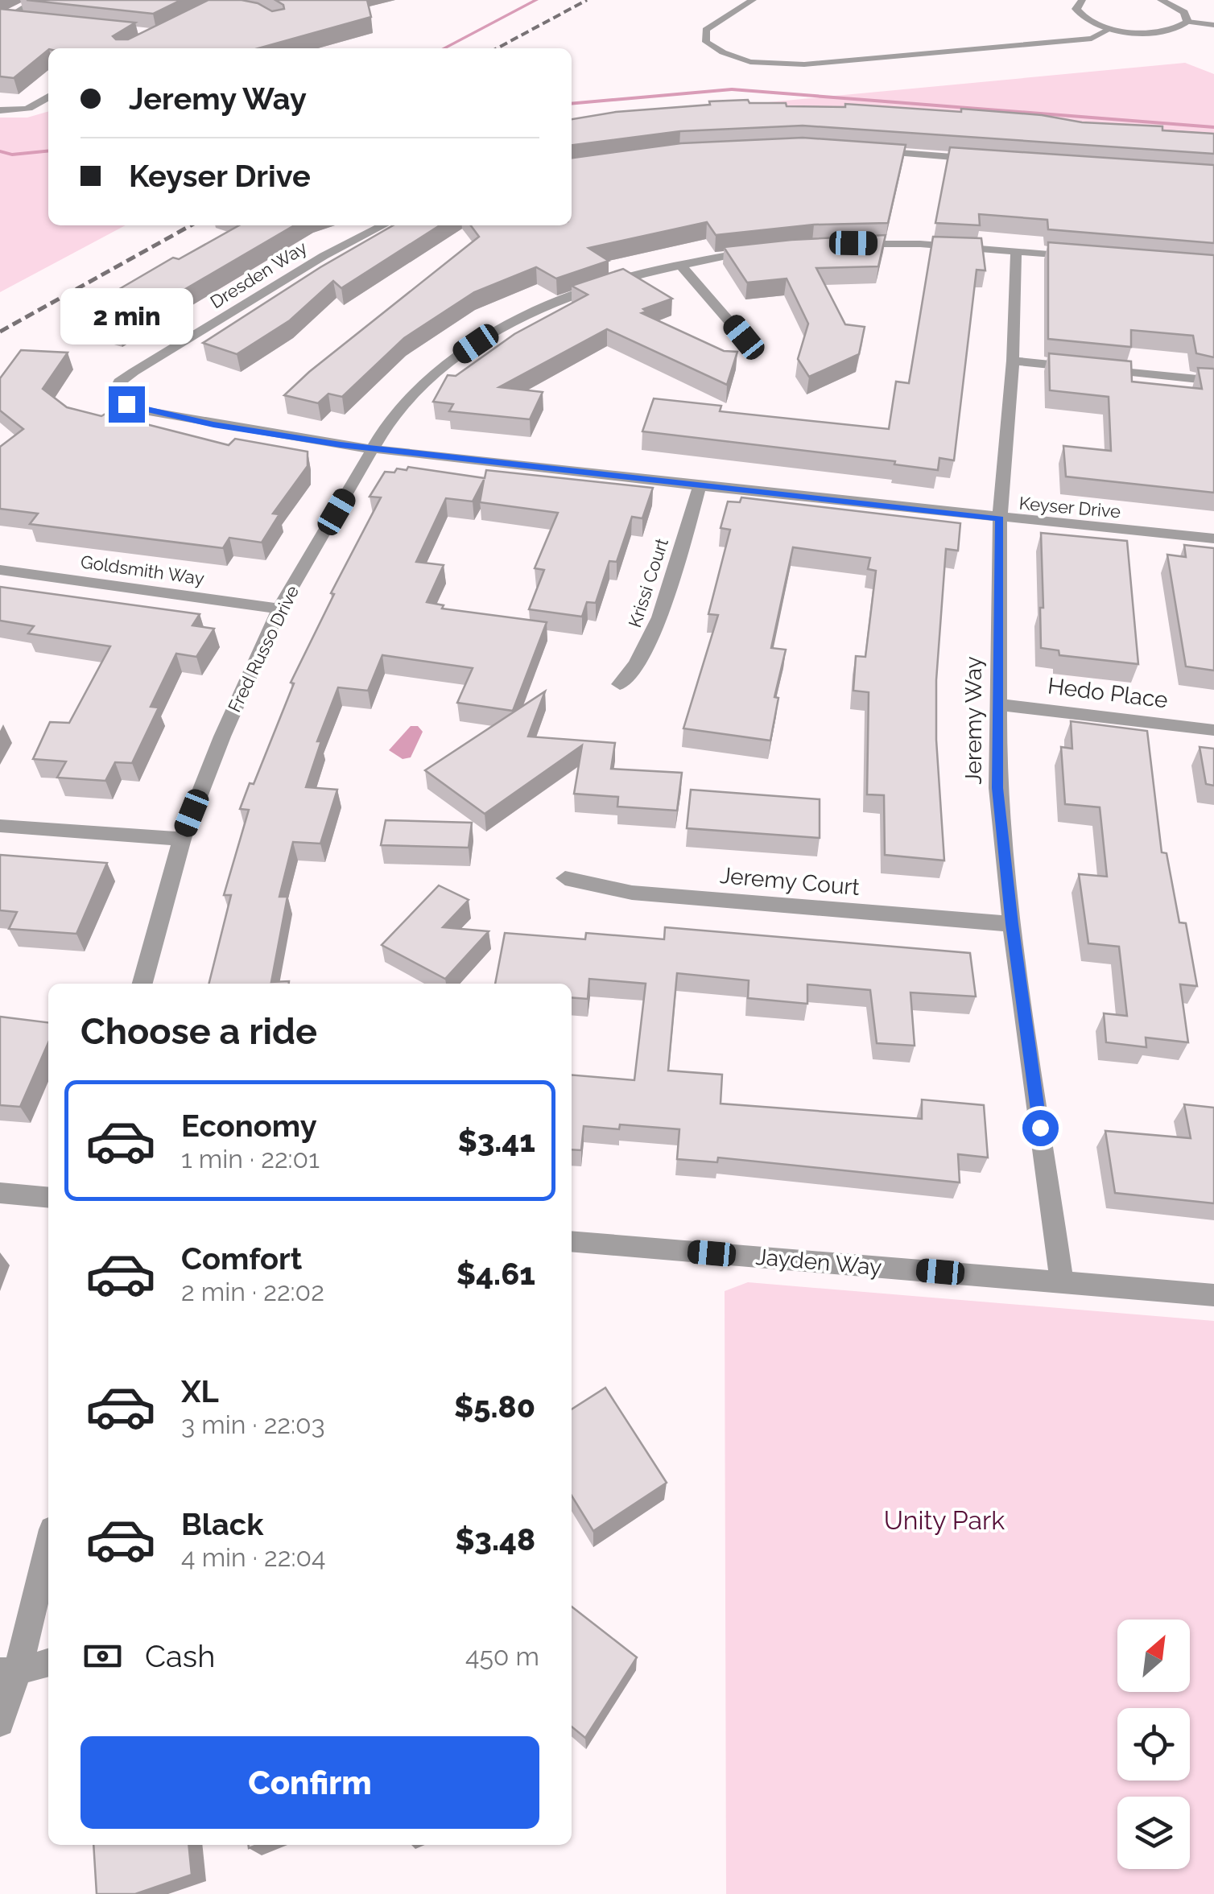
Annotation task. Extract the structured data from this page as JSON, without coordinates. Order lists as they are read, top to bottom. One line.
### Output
{"streets":{"street":["Dresden Way","Keyser Drive","Goldsmith Way","Krissi Court","Fred Russo Drive","Hedo Place","Jeremy Way","Jeremy Court","Jayden Way"]},"crossings":[["Dresden Way","Keyser Drive"],["Keyser Drive","Krissi Court"],["Keyser Drive","Fred Russo Drive"],["Keyser Drive","Jeremy Way"],["Goldsmith Way","Fred Russo Drive"],["Hedo Place","Jeremy Way"],["Jeremy Way","Jeremy Court"],["Jeremy Way","Jayden Way"]],"parks":["Unity Park"],"north":"top right","page":{"banner":["Jeremy Way","Keyser Drive"],"bubble":"2 min","heading":"Choose a ride","list":[{"name":"Economy","note":"1 min · 22:01","value":"$3.41"},{"name":"Comfort","note":"2 min · 22:02","value":"$4.61"},{"name":"XL","note":"3 min · 22:03","value":"$5.80"},{"name":"Black","note":"4 min · 22:04","value":"$3.48"}],"pay":["Cash","450 m"],"buttons":"Confirm"}}
